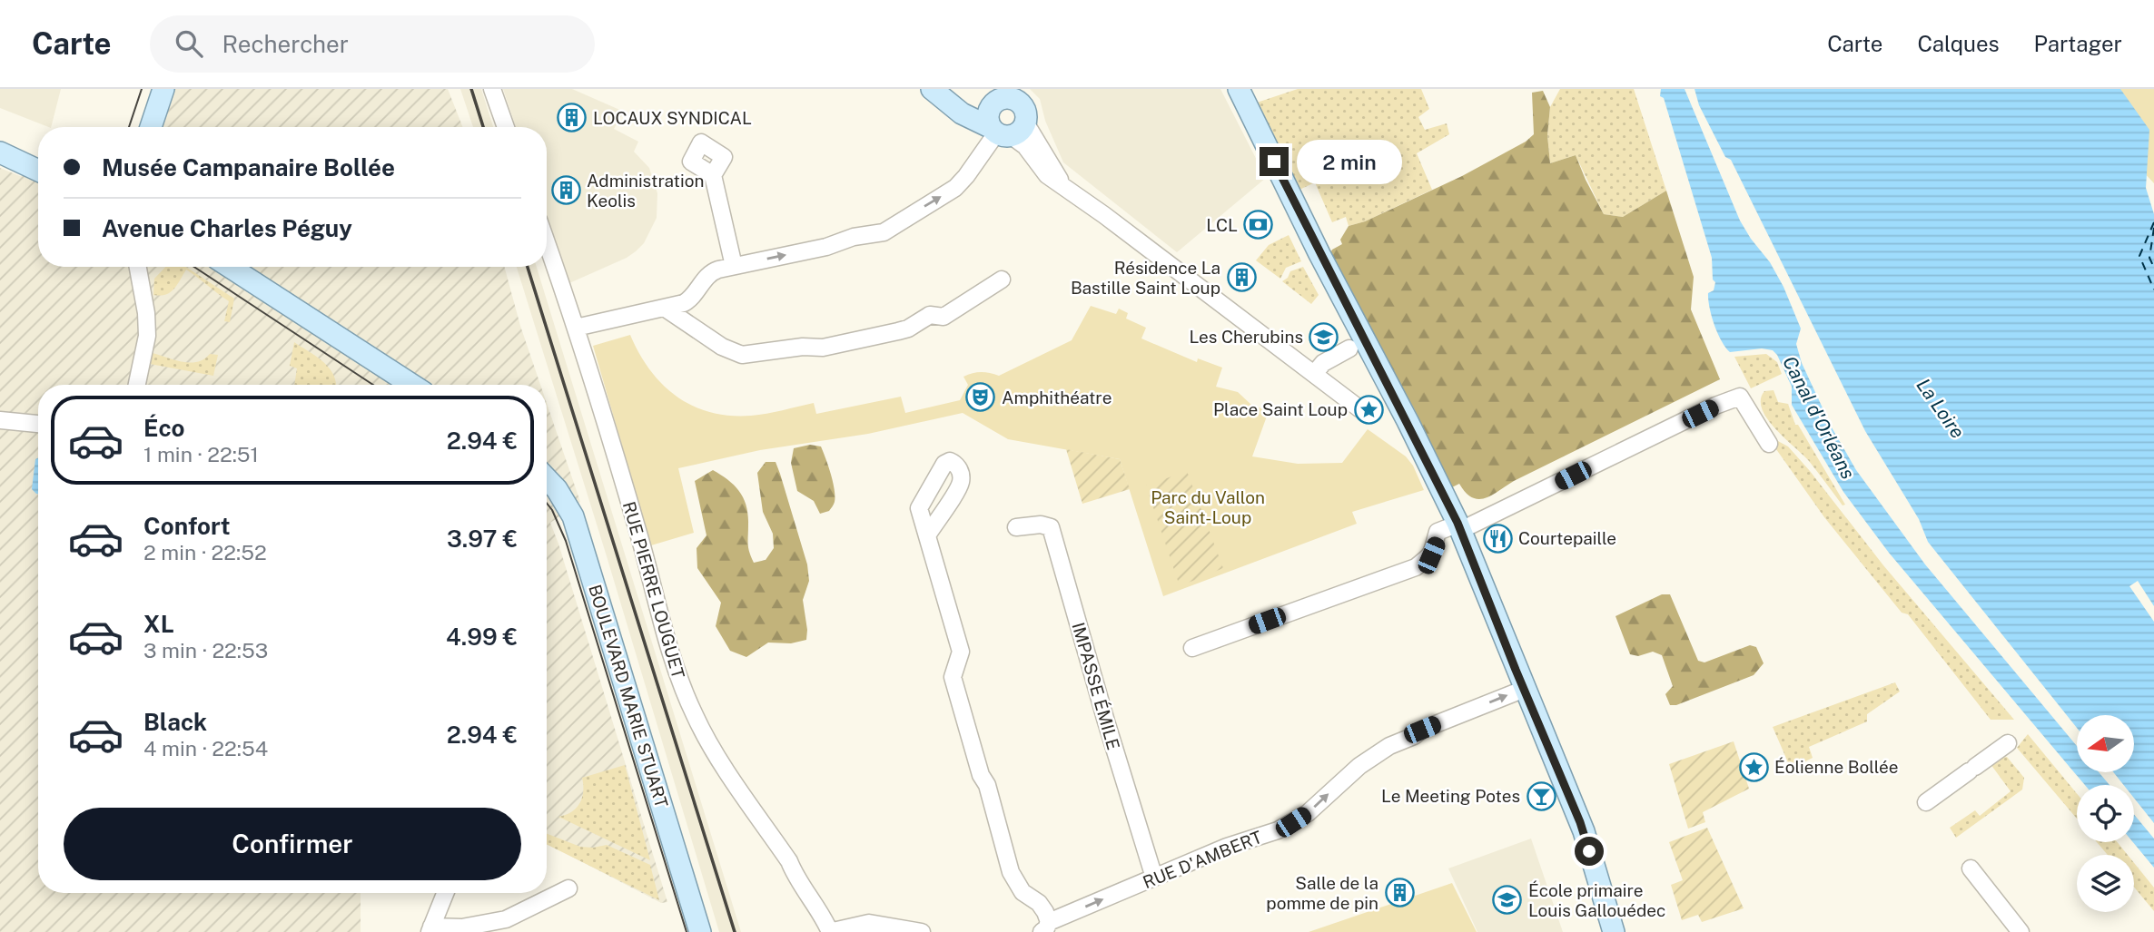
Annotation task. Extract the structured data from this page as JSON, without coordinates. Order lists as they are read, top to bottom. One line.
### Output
{"streets":{"main road":["BOULEVARD MARIE STUART"],"street":["RUE PIERRE LOUGUET","IMPASSE ÉMILE","RUE D'AMBERT"]},"crossings":[["IMPASSE ÉMILE","RUE D'AMBERT"]],"one_way":["RUE D'AMBERT"],"water":["La Loire","Canal d'Orléans"],"parks":["Parc du Vallon Saint-Loup"],"places":{"building":["LOCAUX SYNDICAL","Administration Keolis","Résidence La Bastille Saint Loup","Salle de la pomme de pin"],"bank":["LCL"],"school or university":["Les Cherubins","École primaire Louis Gallouédec"],"theatre":["Amphithéatre"],"place":["Place Saint Loup","Éolienne Bollée"],"restaurant":["Courtepaille"],"bar":["Le Meeting Potes"]},"north":"left","page":{"header":"Carte","search":"Rechercher","nav":["Carte","Calques","Partager"],"banner":["Musée Campanaire Bollée","Avenue Charles Péguy"],"bubble":"2 min","list":[{"name":"Éco","note":"1 min · 22:51","value":"2.94 €"},{"name":"Confort","note":"2 min · 22:52","value":"3.97 €"},{"name":"XL","note":"3 min · 22:53","value":"4.99 €"},{"name":"Black","note":"4 min · 22:54","value":"2.94 €"}],"buttons":"Confirmer"}}
